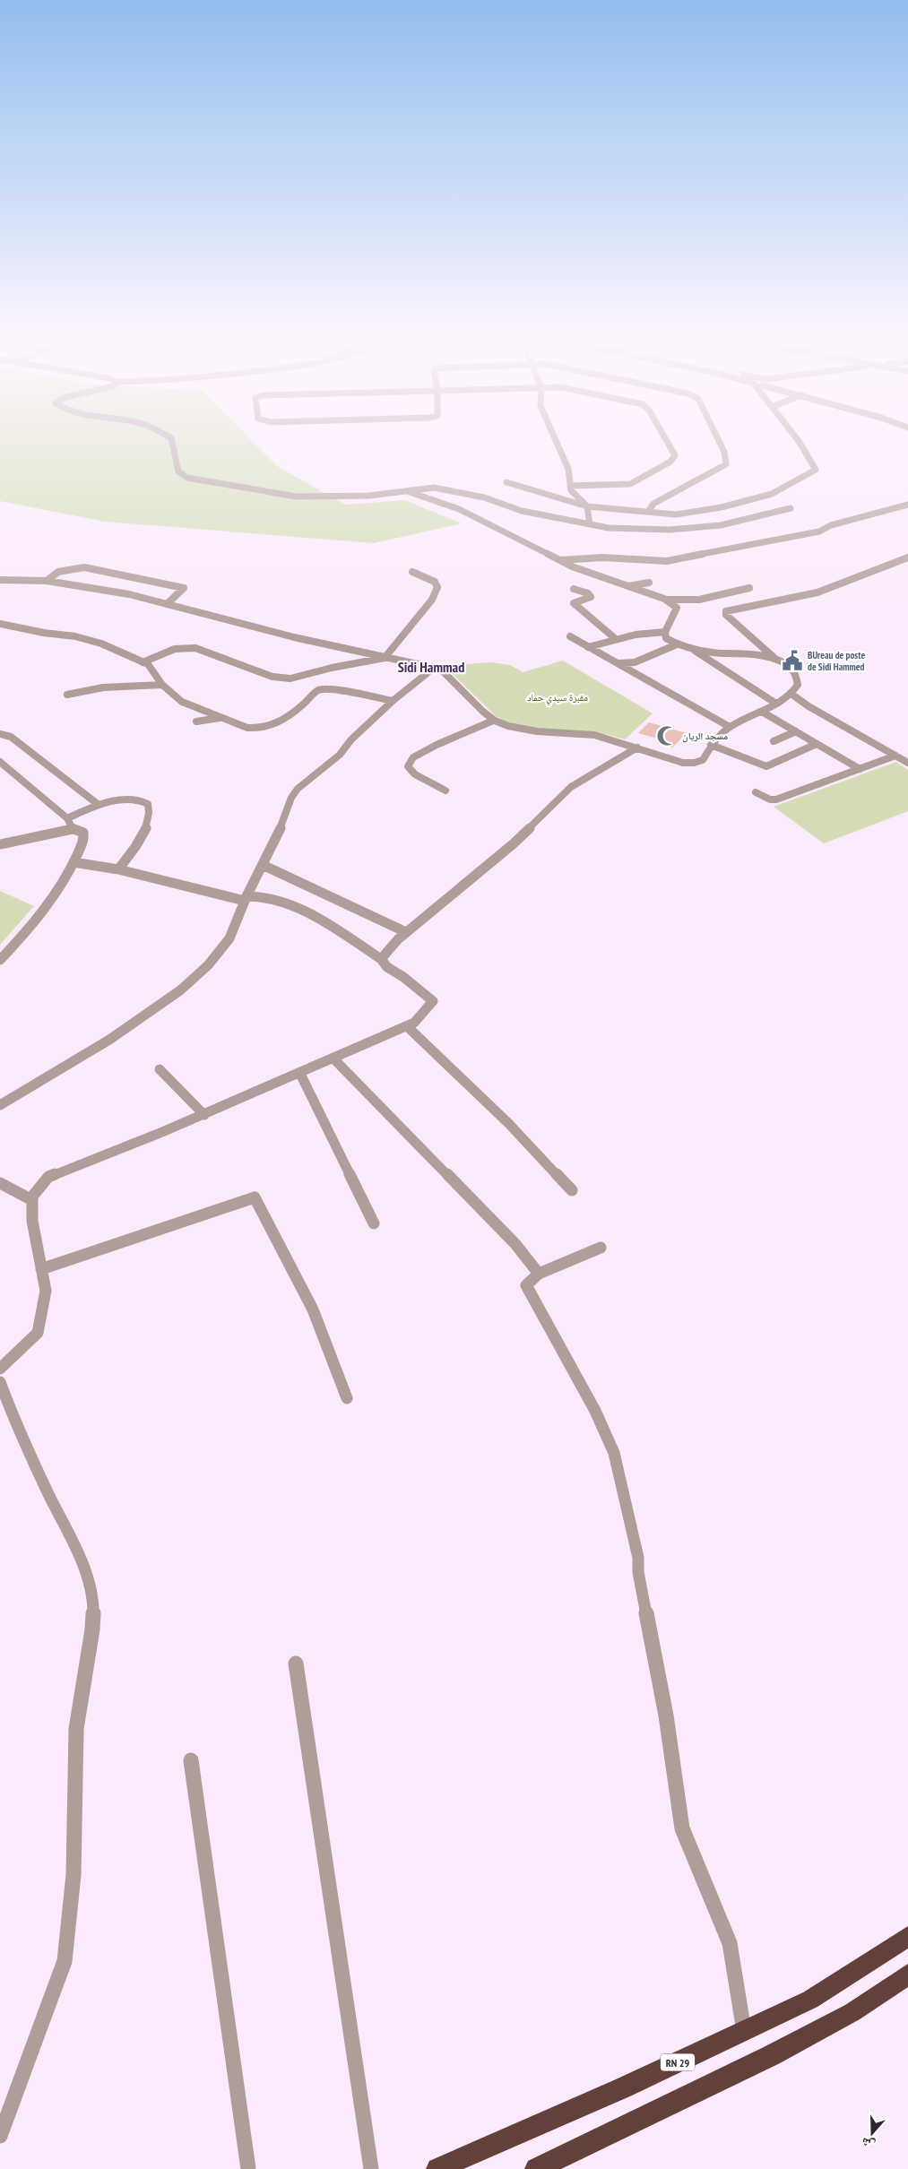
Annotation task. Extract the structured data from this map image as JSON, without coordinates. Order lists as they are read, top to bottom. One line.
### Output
{"streets":{"highway":["RN 29"]},"districts":["Sidi Hammad"],"parks":["مقبرة سيدي حماد"],"places":{"public building":["BUreau de poste de Sidi Hammed"],"mosque":["مسجد الريان"]},"north":"bottom"}
